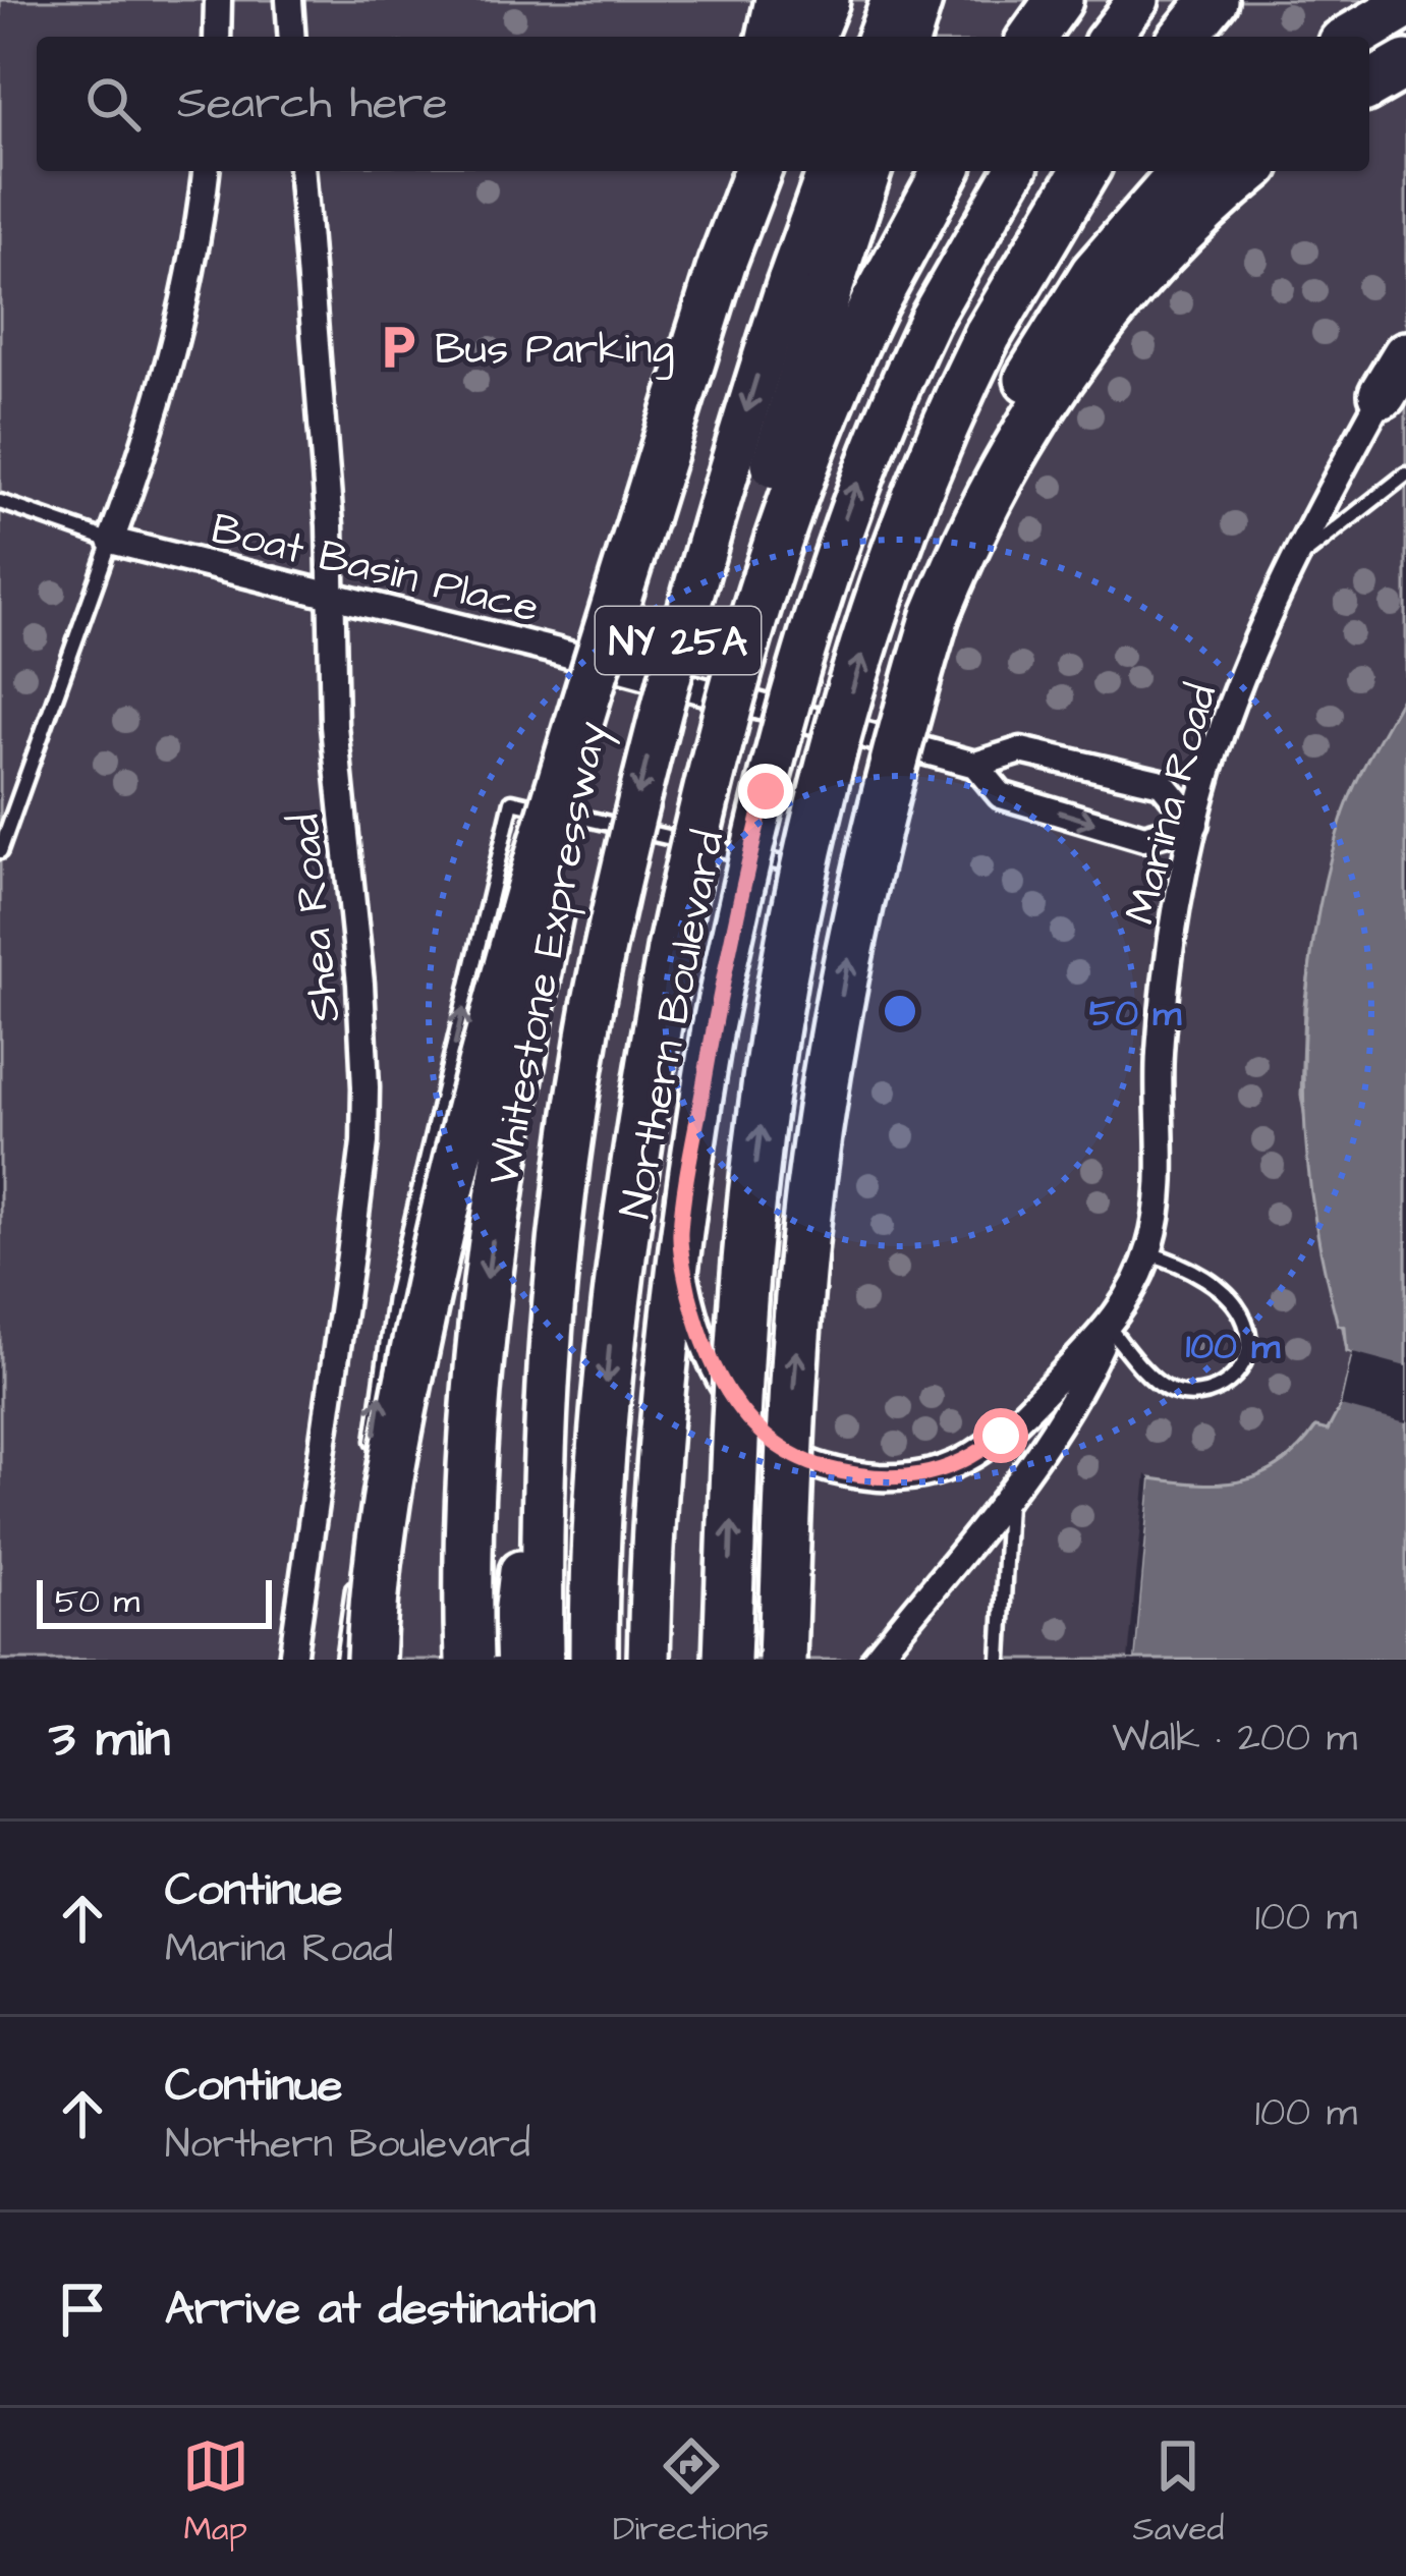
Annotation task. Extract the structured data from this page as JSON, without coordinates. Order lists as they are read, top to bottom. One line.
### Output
{"streets":{"highway":["Whitestone Expressway"],"main road":["NY 25A","Northern Boulevard"],"street":["Boat Basin Place","Marina Road","Shea Road"]},"crossings":[["Boat Basin Place","Marina Road"],["Boat Basin Place","Shea Road"],["Marina Road","Northern Boulevard"]],"places":{"parking":["Bus Parking"]},"scale_bar":"50 m","page":{"search":"Search here","scale":"50 m","heading":["3 min","Walk · 200 m"],"list":[["Continue","Marina Road","100 m"],["Continue","Northern Boulevard","100 m"],"Arrive at destination"],"nav":["Map","Directions","Saved"]},"rings":["50 m","100 m"]}
